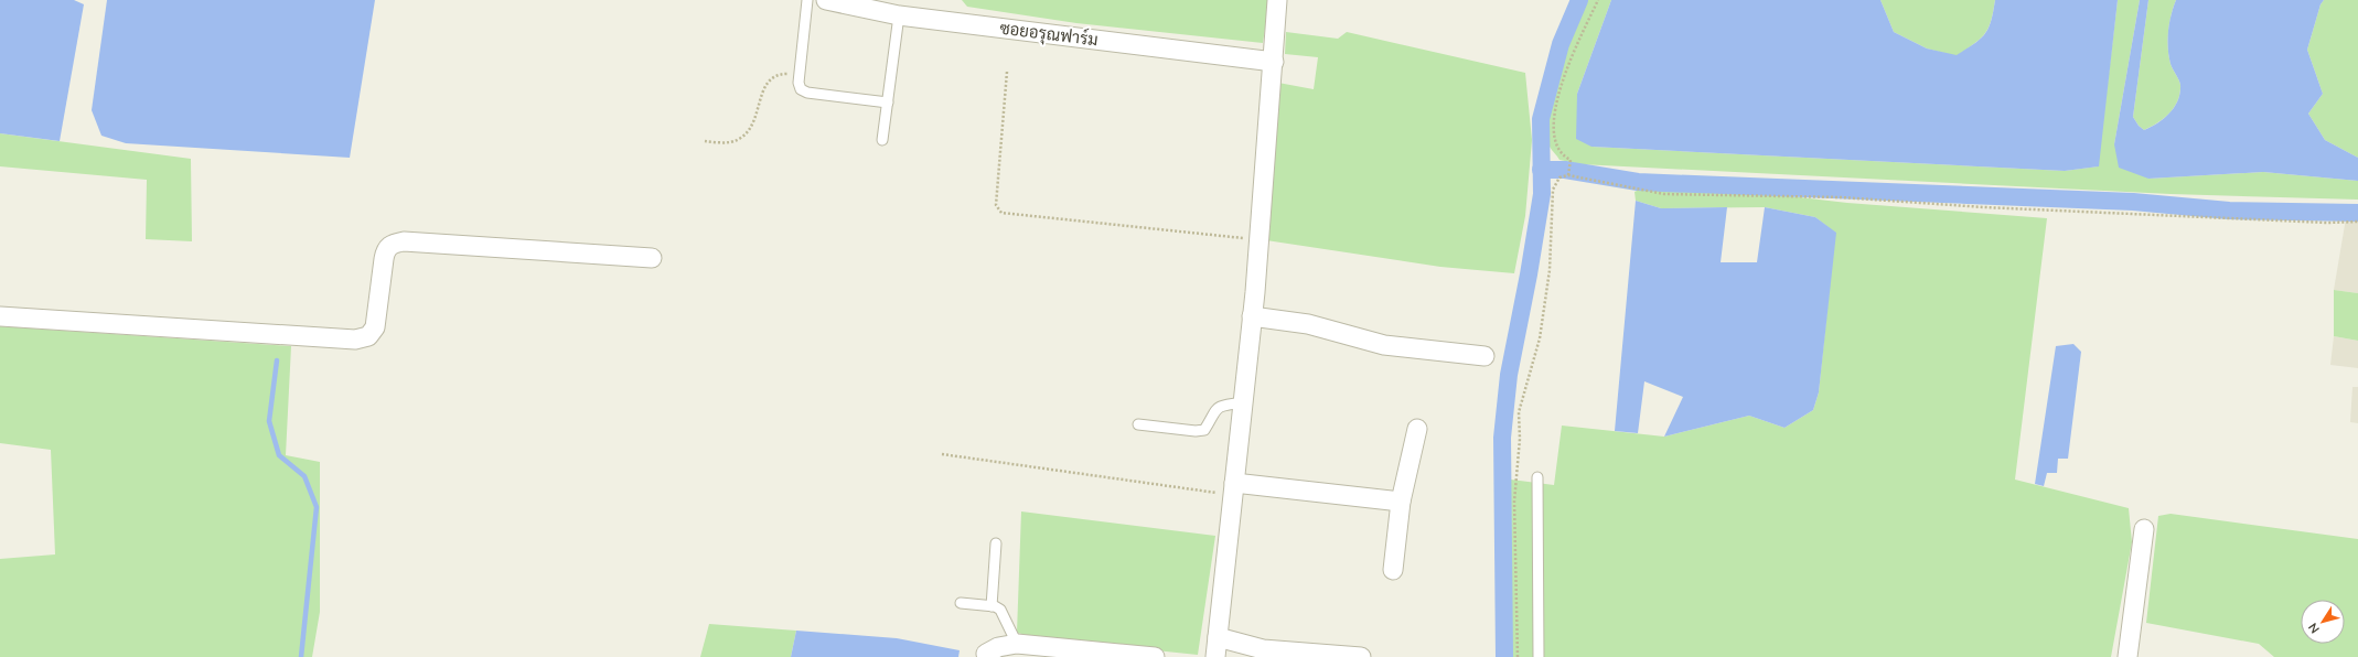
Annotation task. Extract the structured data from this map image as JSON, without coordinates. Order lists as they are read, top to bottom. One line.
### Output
{"streets":{"street":["ซอยอรุณฟาร์ม"]},"north":"bottom left"}
